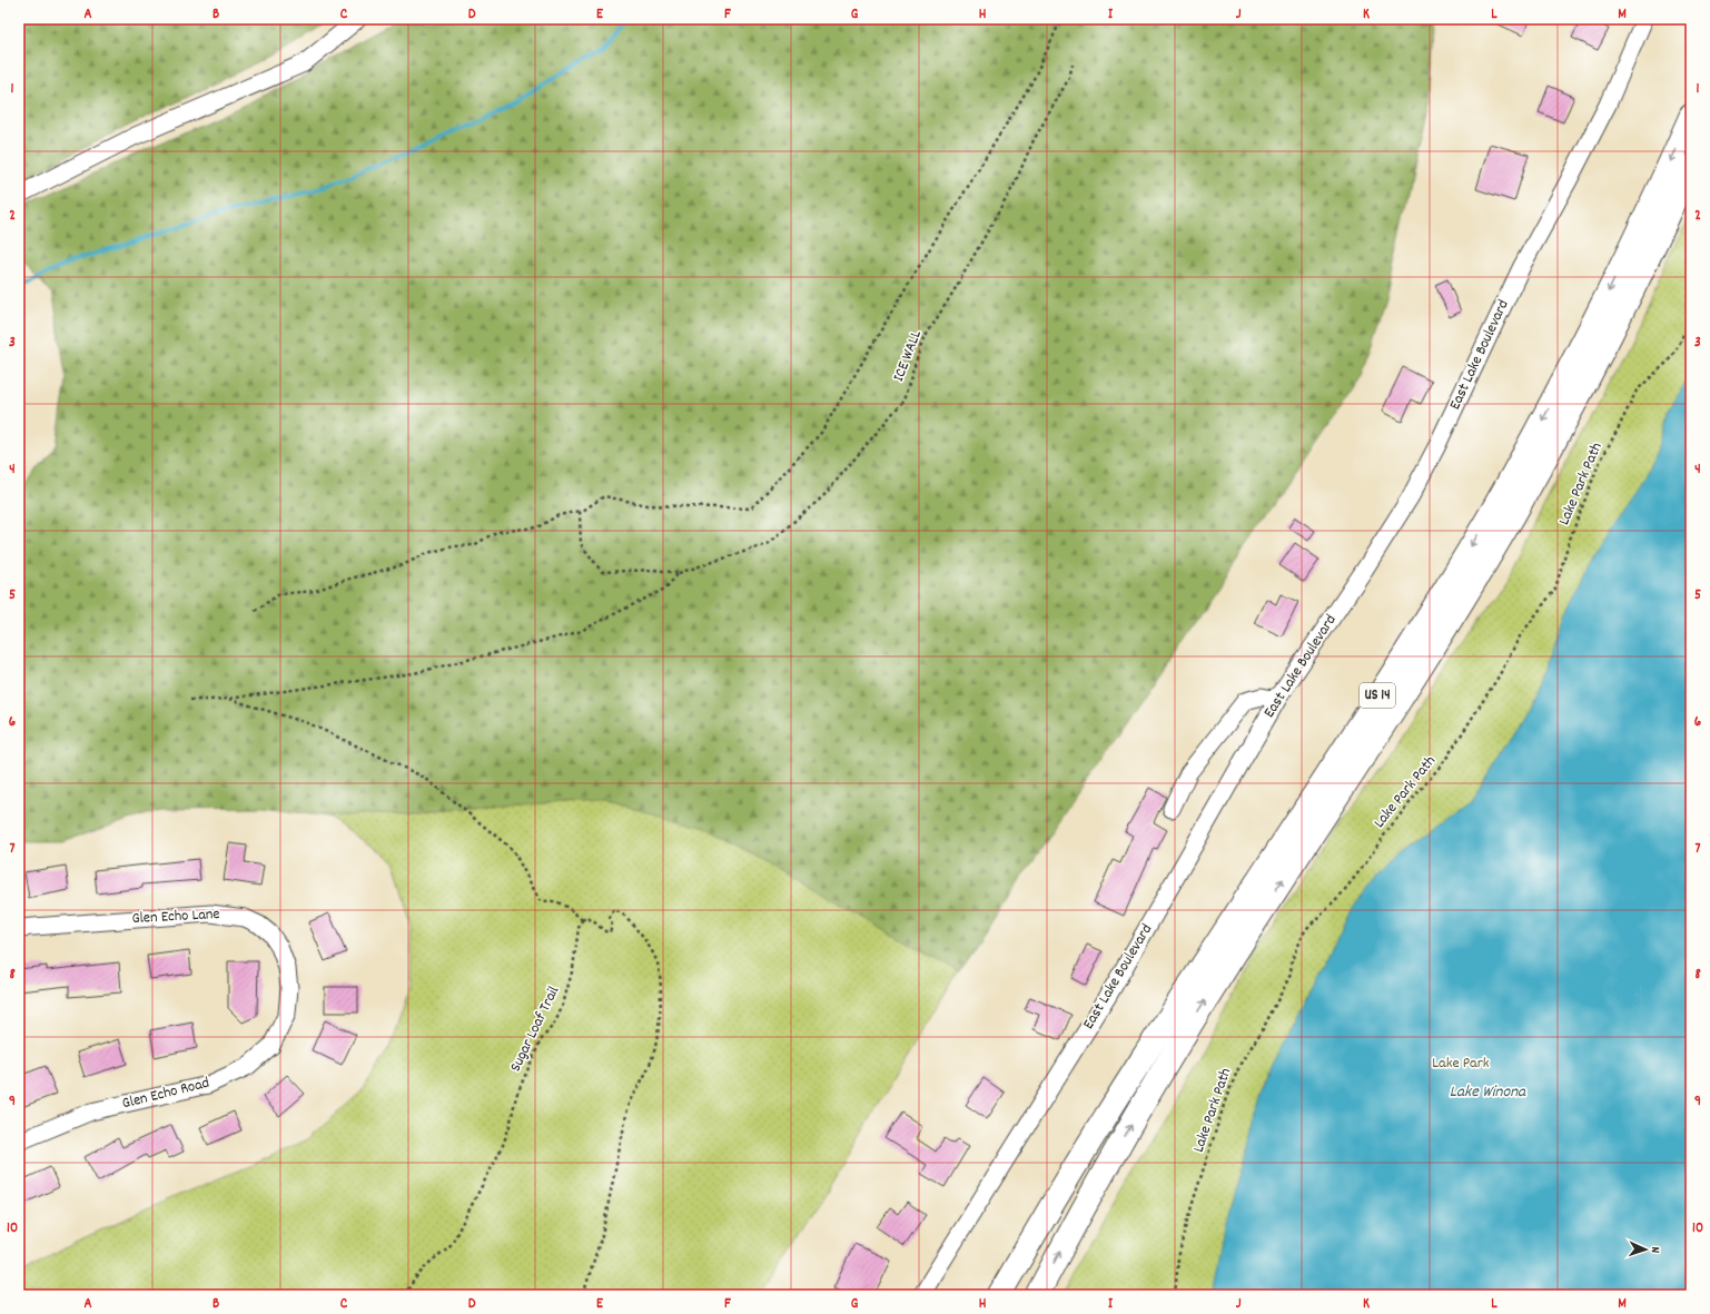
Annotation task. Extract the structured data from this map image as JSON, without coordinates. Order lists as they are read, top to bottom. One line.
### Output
{"streets":{"highway":["US 14"],"street":["East Lake Boulevard","Glen Echo Lane","Glen Echo Road"],"path":["ICE WALL","Lake Park Path","Sugar Loaf Trail"]},"crossings":[["Glen Echo Lane","Glen Echo Road"]],"water":["Lake Winona"],"parks":["Lake Park"],"north":"right","grid":{"columns":["A","B","C","D","E","F","G","H","I","J","K","L","M"],"rows":["1","2","3","4","5","6","7","8","9","10"]}}
